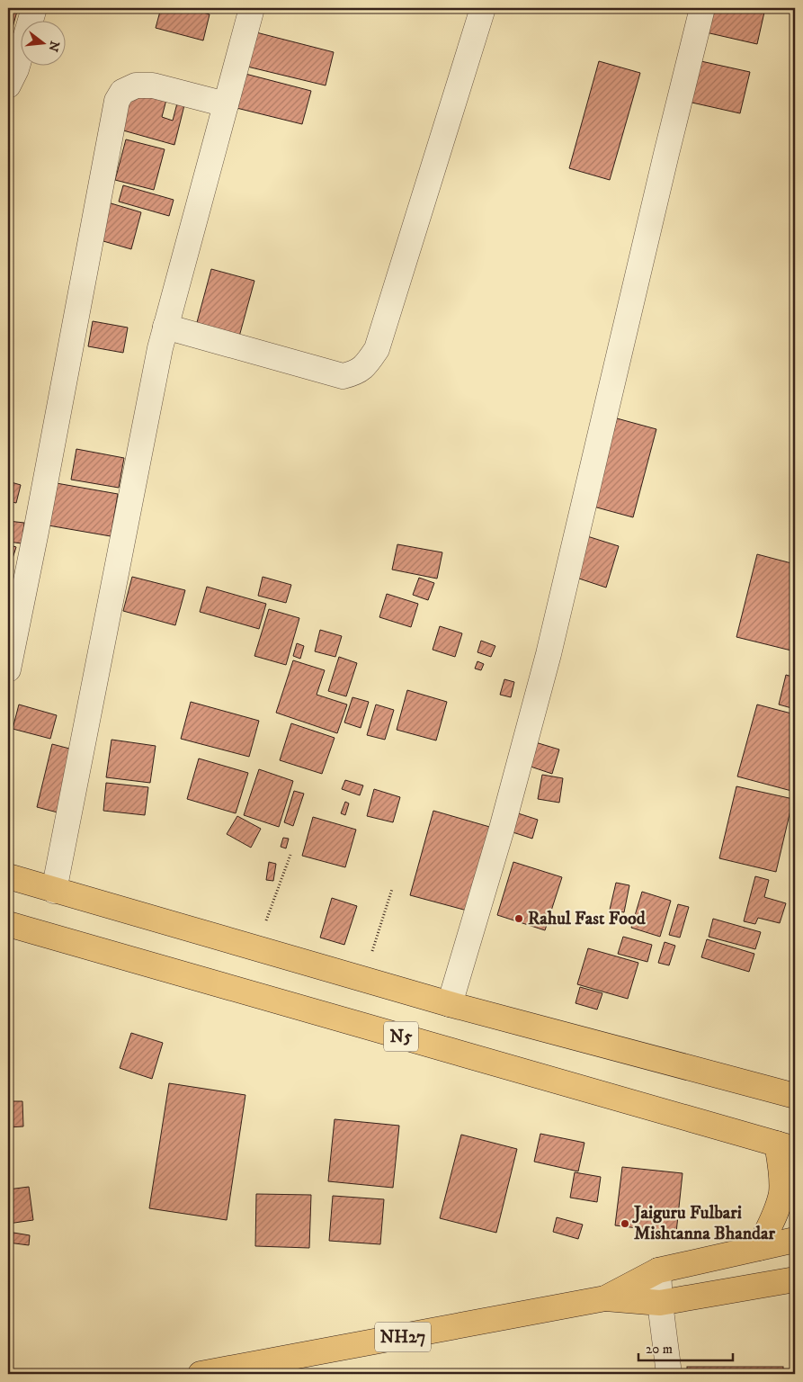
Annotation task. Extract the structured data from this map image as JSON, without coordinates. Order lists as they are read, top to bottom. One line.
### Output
{"streets":{"highway":["N5","NH27"]},"places":["Rahul Fast Food","Jaiguru Fulbari Mishtanna Bhandar"],"scale_bar":"20 m","north":"right"}
